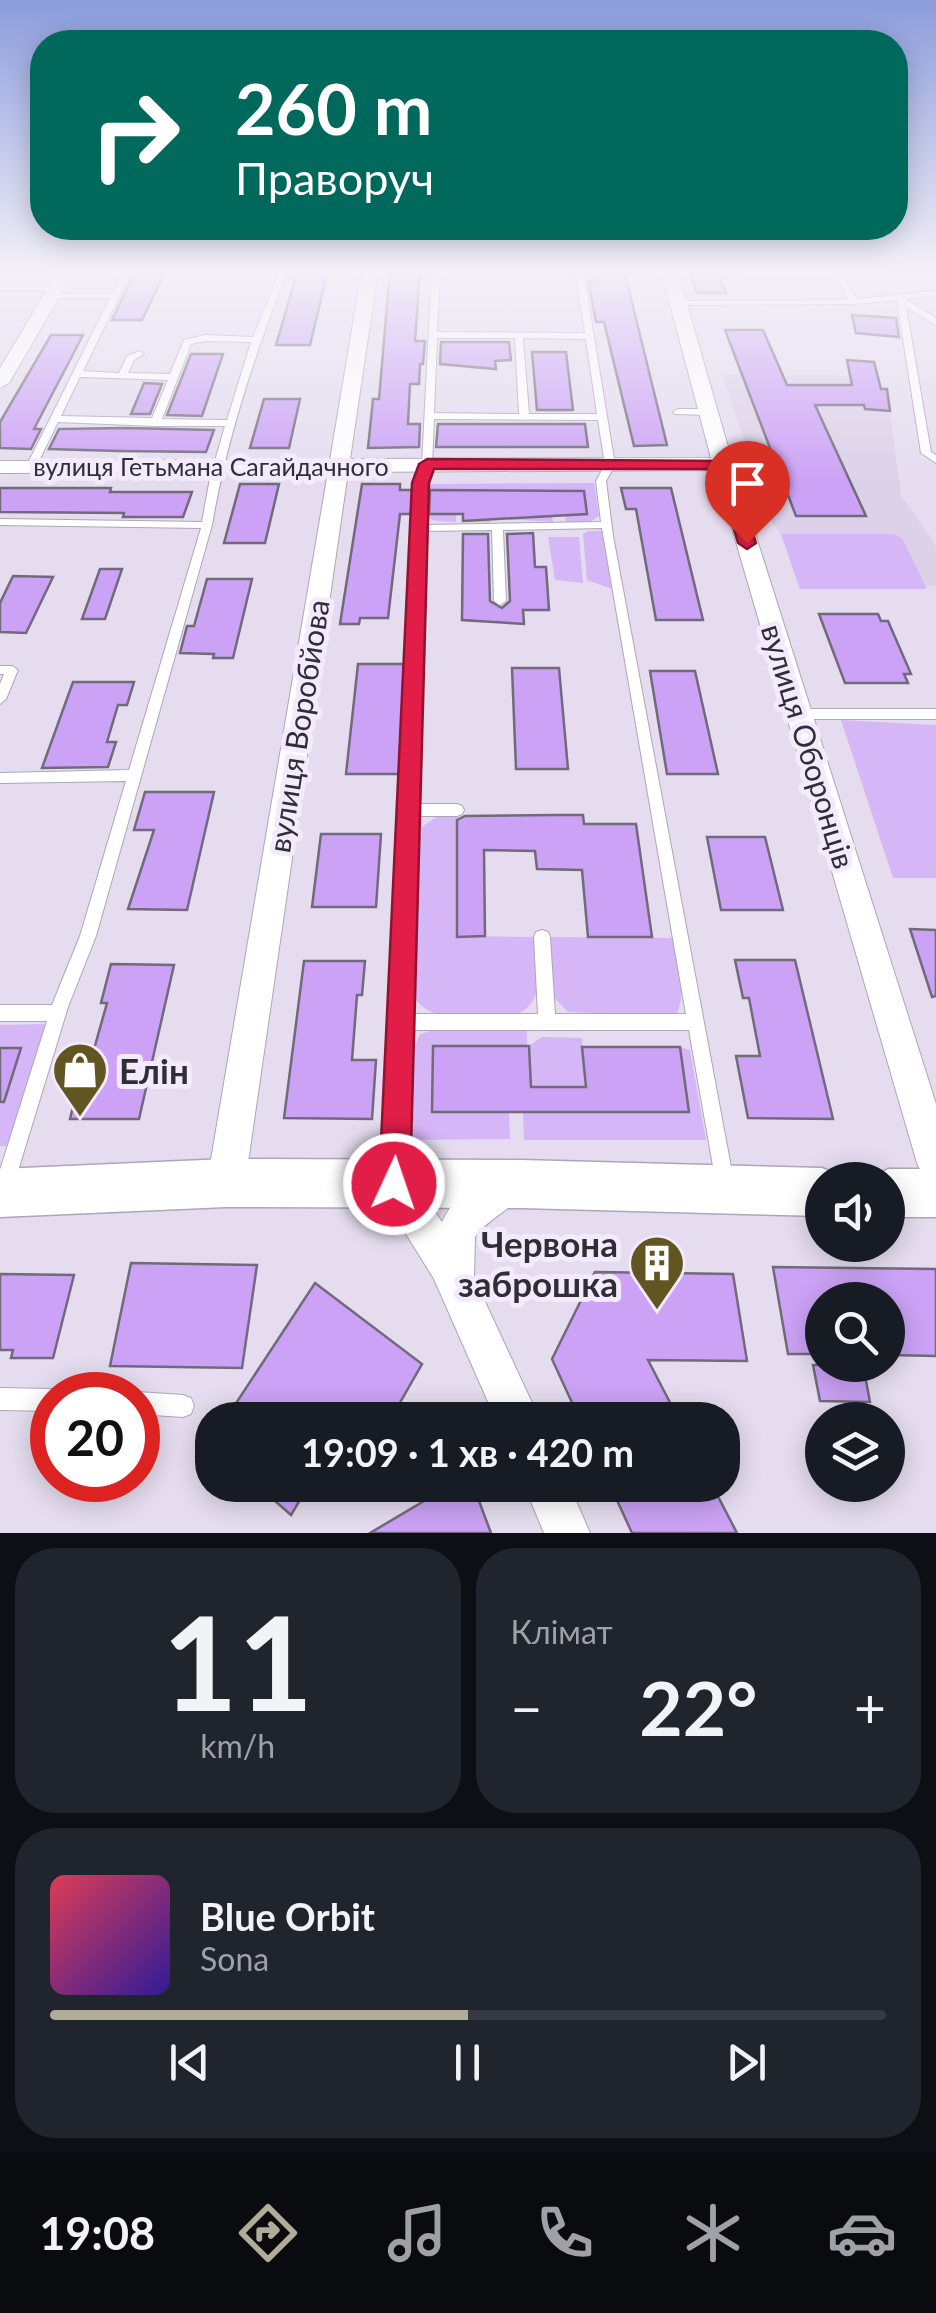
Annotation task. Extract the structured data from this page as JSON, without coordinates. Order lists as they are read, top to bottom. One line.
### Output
{"streets":{"street":["вулиця Гетьмана Сагайдачного","вулиця Воробйова","вулиця Оборонців"]},"crossings":[["вулиця Гетьмана Сагайдачного","вулиця Воробйова"],["вулиця Гетьмана Сагайдачного","вулиця Оборонців"]],"places":{"shop":["Елін"],"building":["Червона заброшка"]},"page":{"turn":["260 m","Праворуч"],"limit":"20","trip":"19:09 · 1 хв · 420 m","tile":[["11","km/h"],"Клімат"],"heat":["−","22°","+"],"song":["Blue Orbit","Sona"],"tabs":"19:08"}}
